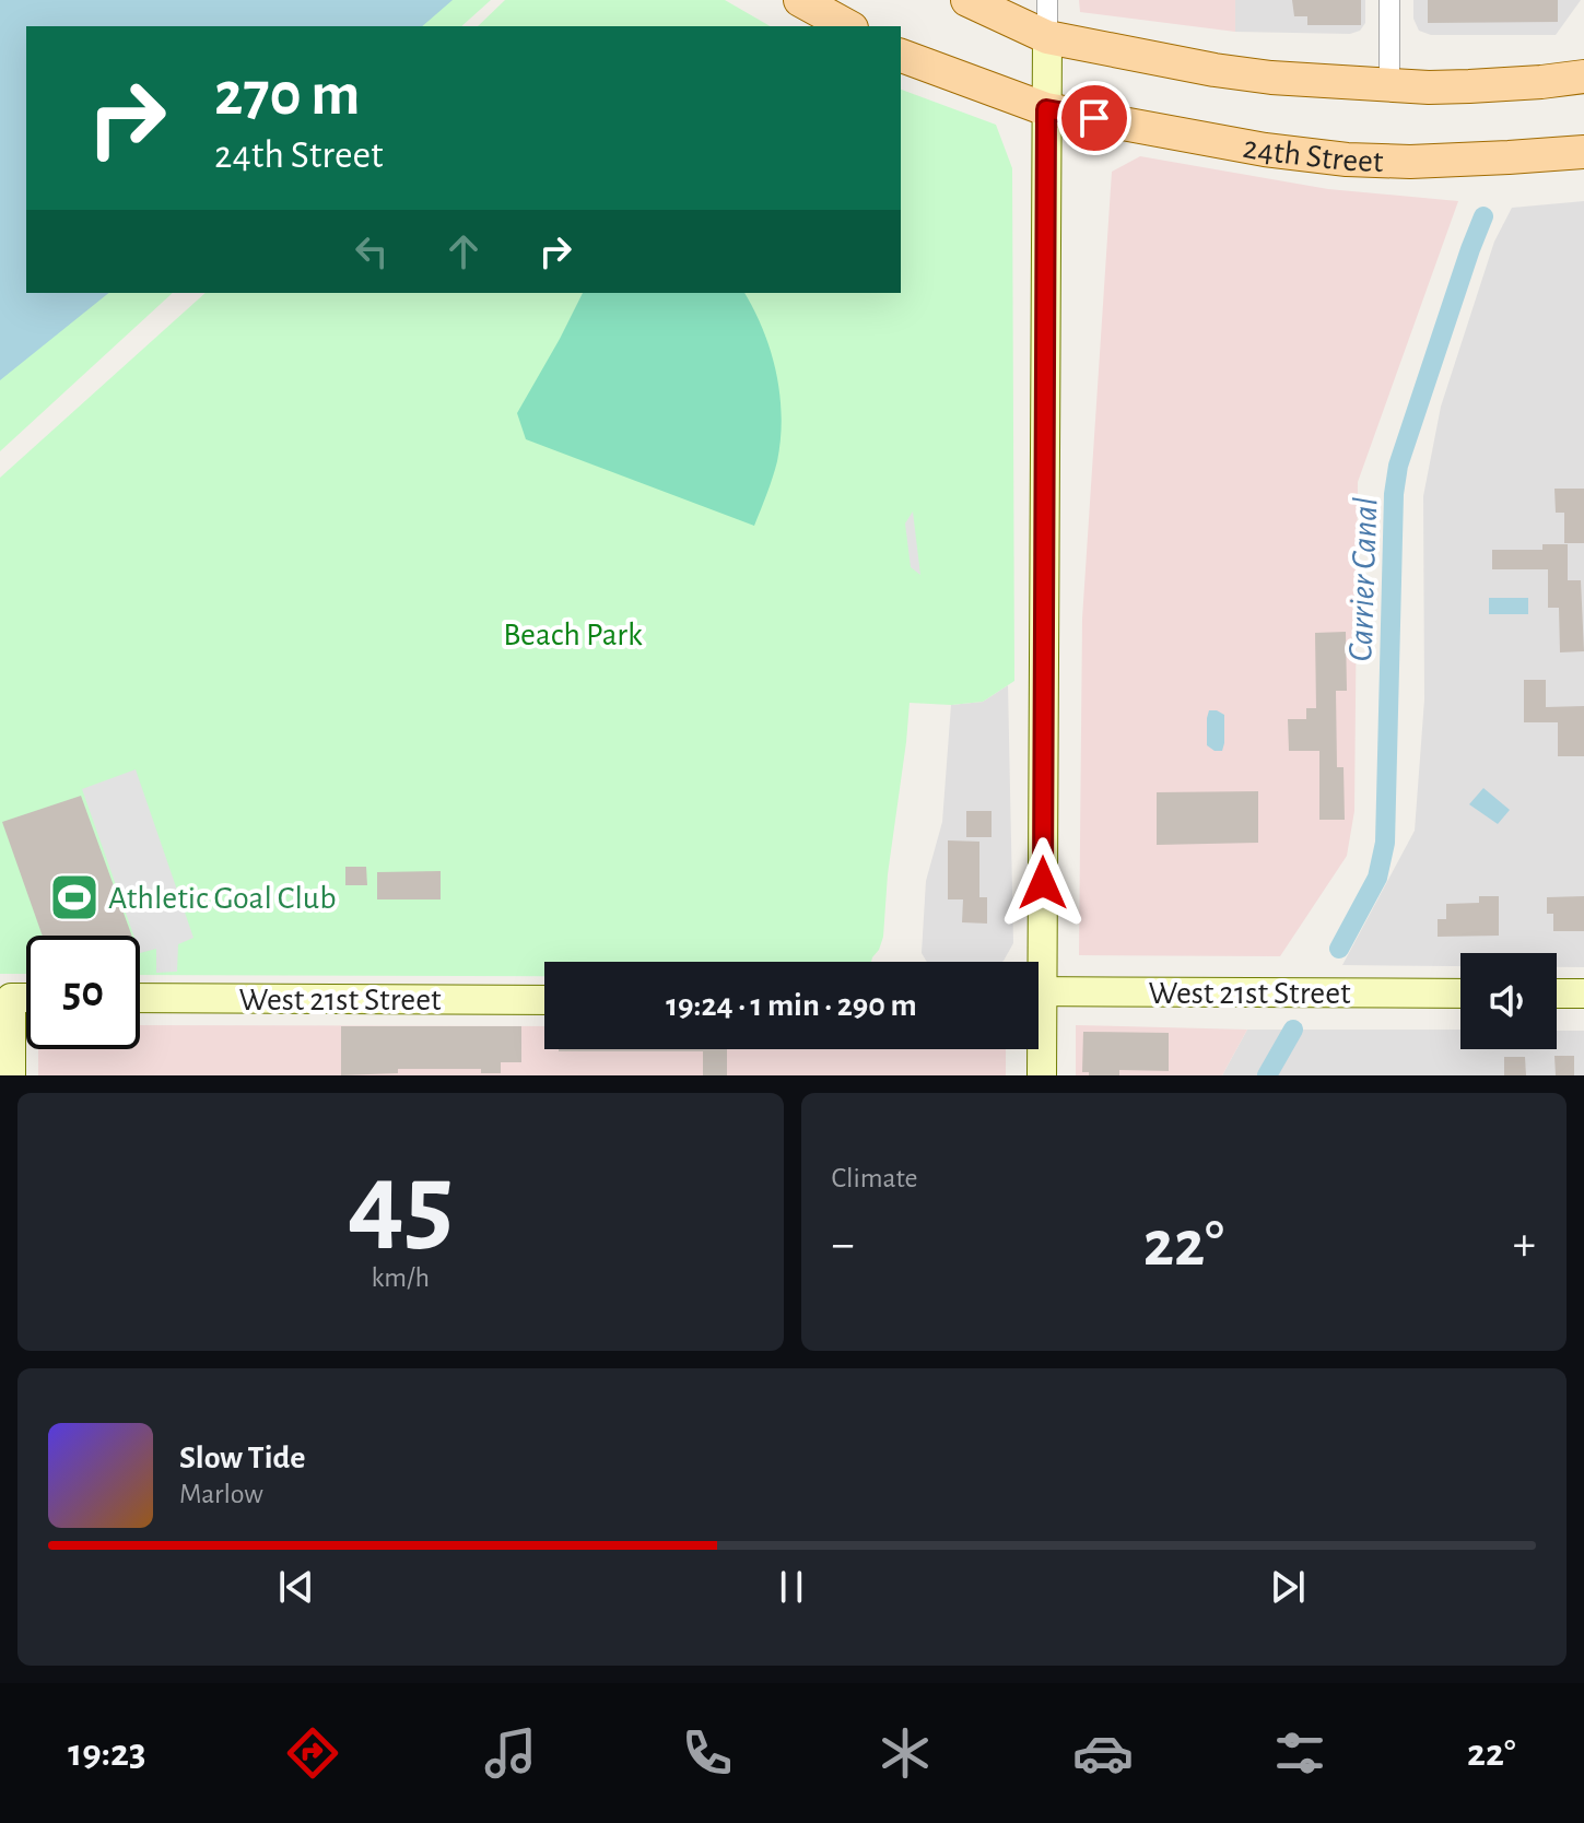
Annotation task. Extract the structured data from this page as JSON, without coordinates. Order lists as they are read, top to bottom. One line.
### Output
{"streets":{"main road":["24th Street","West 21st Street"]},"water":["Carrier Canal"],"parks":["Beach Park"],"places":{"sports":["Athletic Goal Club"]},"page":{"turn":["270 m","24th Street"],"limit":"50","trip":"19:24 · 1 min · 290 m","tile":[["45","km/h"],"Climate"],"heat":["−","22°","+"],"song":["Slow Tide","Marlow"],"tabs":["19:23","22°"]}}
